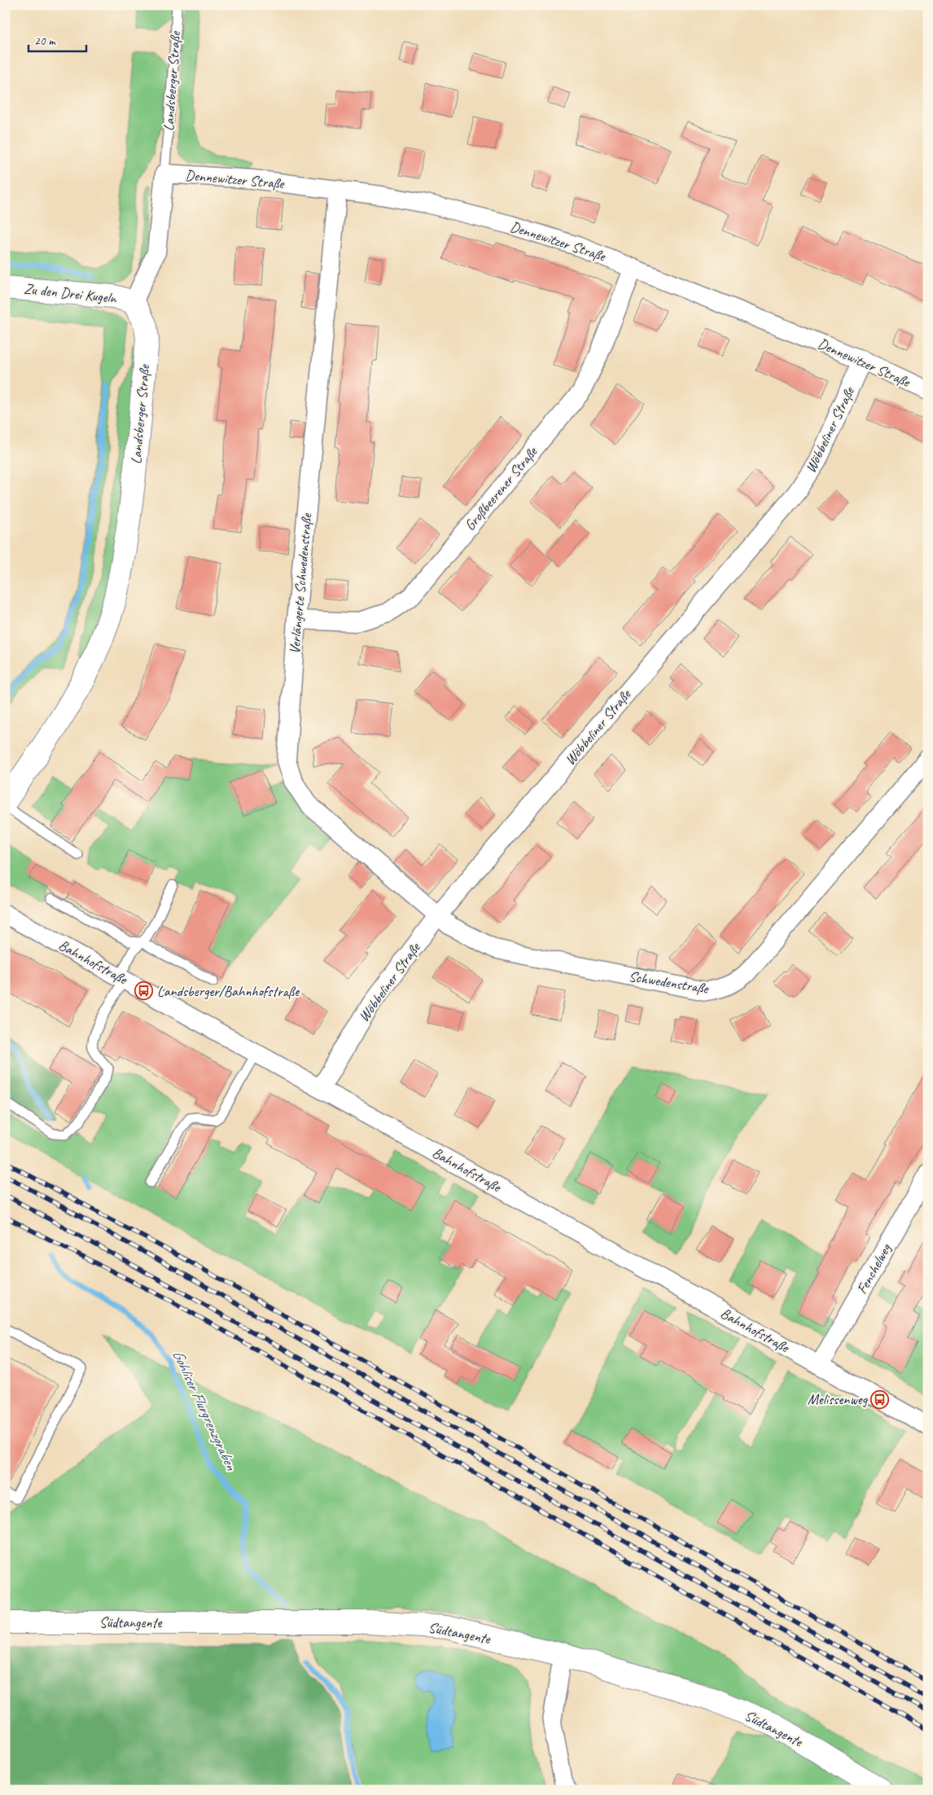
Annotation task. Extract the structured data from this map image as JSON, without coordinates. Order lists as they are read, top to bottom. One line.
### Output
{"streets":{"street":["Landsberger Straße","Dennewitzer Straße","Zu den Drei Kugeln","Wöbbeliner Straße","Großbeerener Straße","Verlängerte Schwedenstraße","Bahnhofstraße","Schwedenstraße","Fenchelweg","Südtangente"]},"crossings":[["Landsberger Straße","Dennewitzer Straße"],["Landsberger Straße","Zu den Drei Kugeln"],["Dennewitzer Straße","Wöbbeliner Straße"],["Dennewitzer Straße","Großbeerener Straße"],["Dennewitzer Straße","Verlängerte Schwedenstraße"],["Wöbbeliner Straße","Verlängerte Schwedenstraße"],["Wöbbeliner Straße","Bahnhofstraße"],["Wöbbeliner Straße","Schwedenstraße"],["Großbeerener Straße","Verlängerte Schwedenstraße"],["Verlängerte Schwedenstraße","Schwedenstraße"],["Bahnhofstraße","Fenchelweg"]],"water":["Gohliser Flurgrenzgraben"],"places":{"bus stop":["Landsberger/Bahnhofstraße","Melissenweg"]},"scale_bar":"20 m"}
